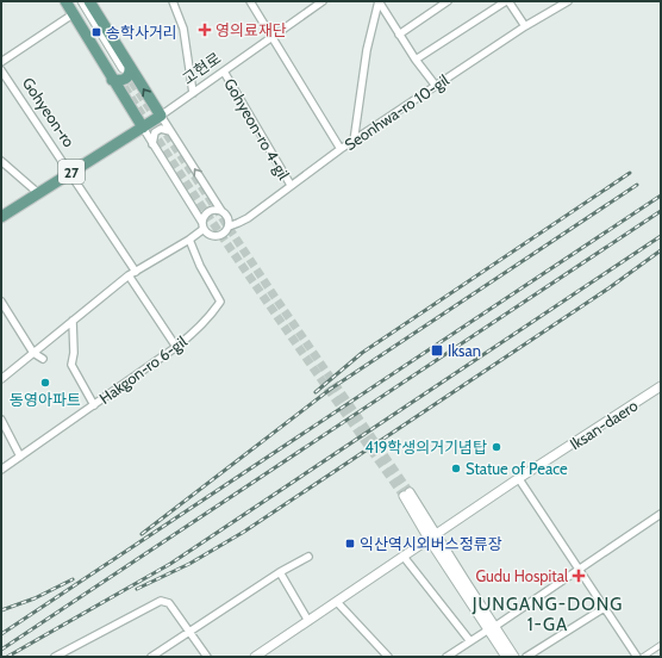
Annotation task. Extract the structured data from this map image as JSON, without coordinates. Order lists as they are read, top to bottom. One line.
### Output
{"streets":{"main road":["고현로","Gohyeon-ro","27"],"street":["Seonhwa-ro 10-gil","Gohyeon-ro 4-gil","Hakgon-ro 6-gil","Iksan-daero"]},"crossings":[["고현로","Gohyeon-ro"],["고현로","Gohyeon-ro 4-gil"],["Seonhwa-ro 10-gil","Gohyeon-ro 4-gil"]],"districts":["JUNGANG-DONG 1-GA"],"places":{"health":["영의료재단","Gudu Hospital"],"transit":["송학사거리","Iksan","익산역시외버스정류장"],"other":["동영아파트","419학생의거기념탑","Statue of Peace"]}}
